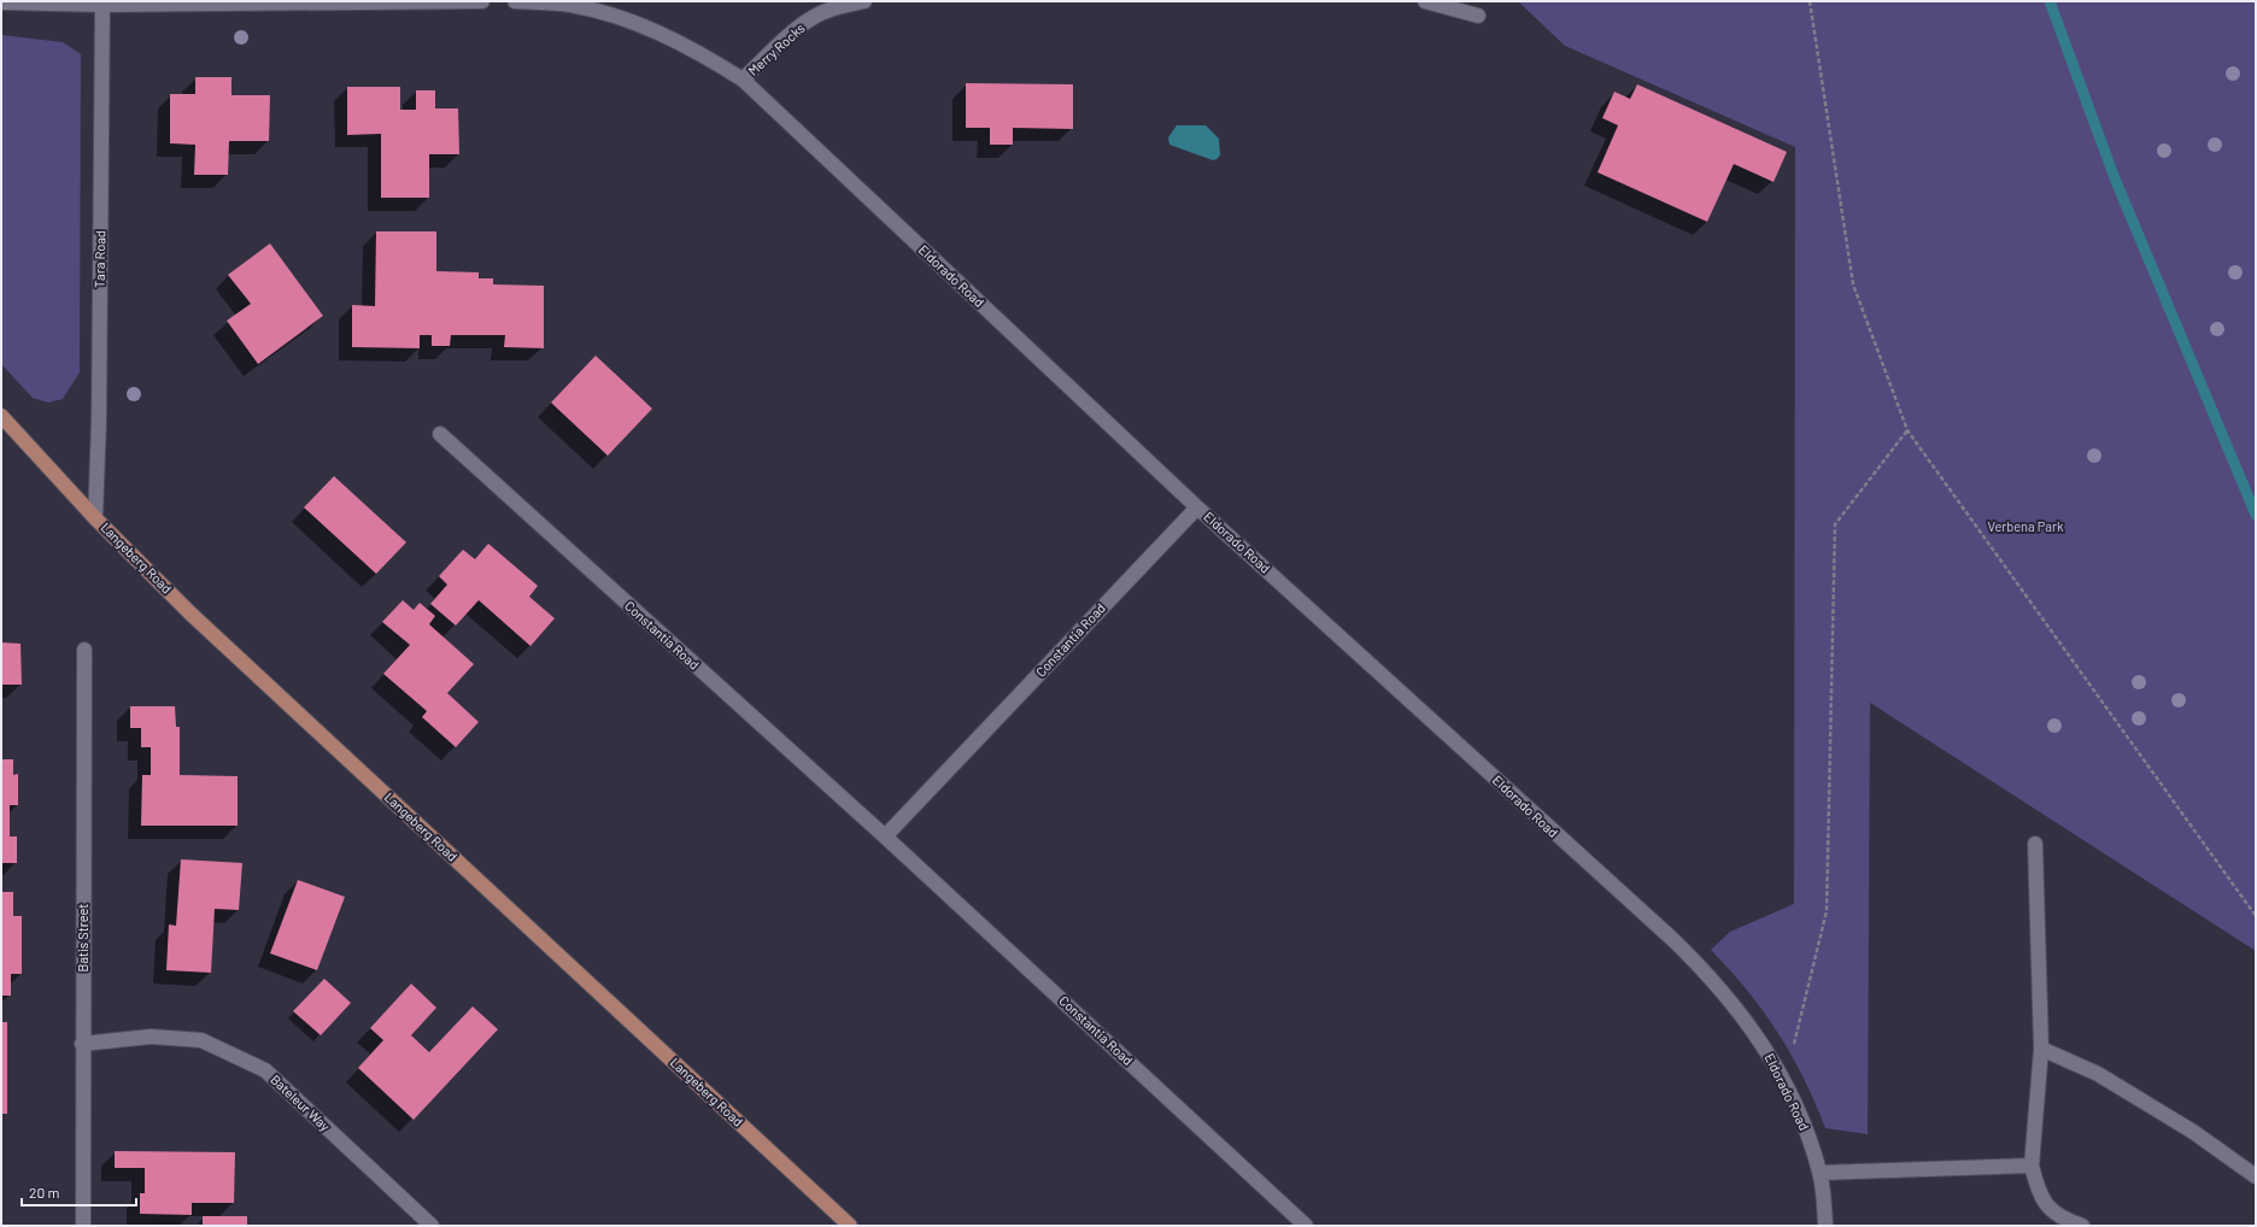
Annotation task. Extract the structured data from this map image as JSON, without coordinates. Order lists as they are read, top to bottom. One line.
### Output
{"streets":{"main road":["Langeberg Road"],"street":["Merry Rocks","Tara Road","Eldorado Road","Constantia Road","Batis Street","Bateleur Way"]},"crossings":[["Merry Rocks","Eldorado Road"],["Tara Road","Langeberg Road"],["Eldorado Road","Constantia Road"],["Batis Street","Bateleur Way"]],"parks":["Verbena Park"],"scale_bar":"20 m"}
